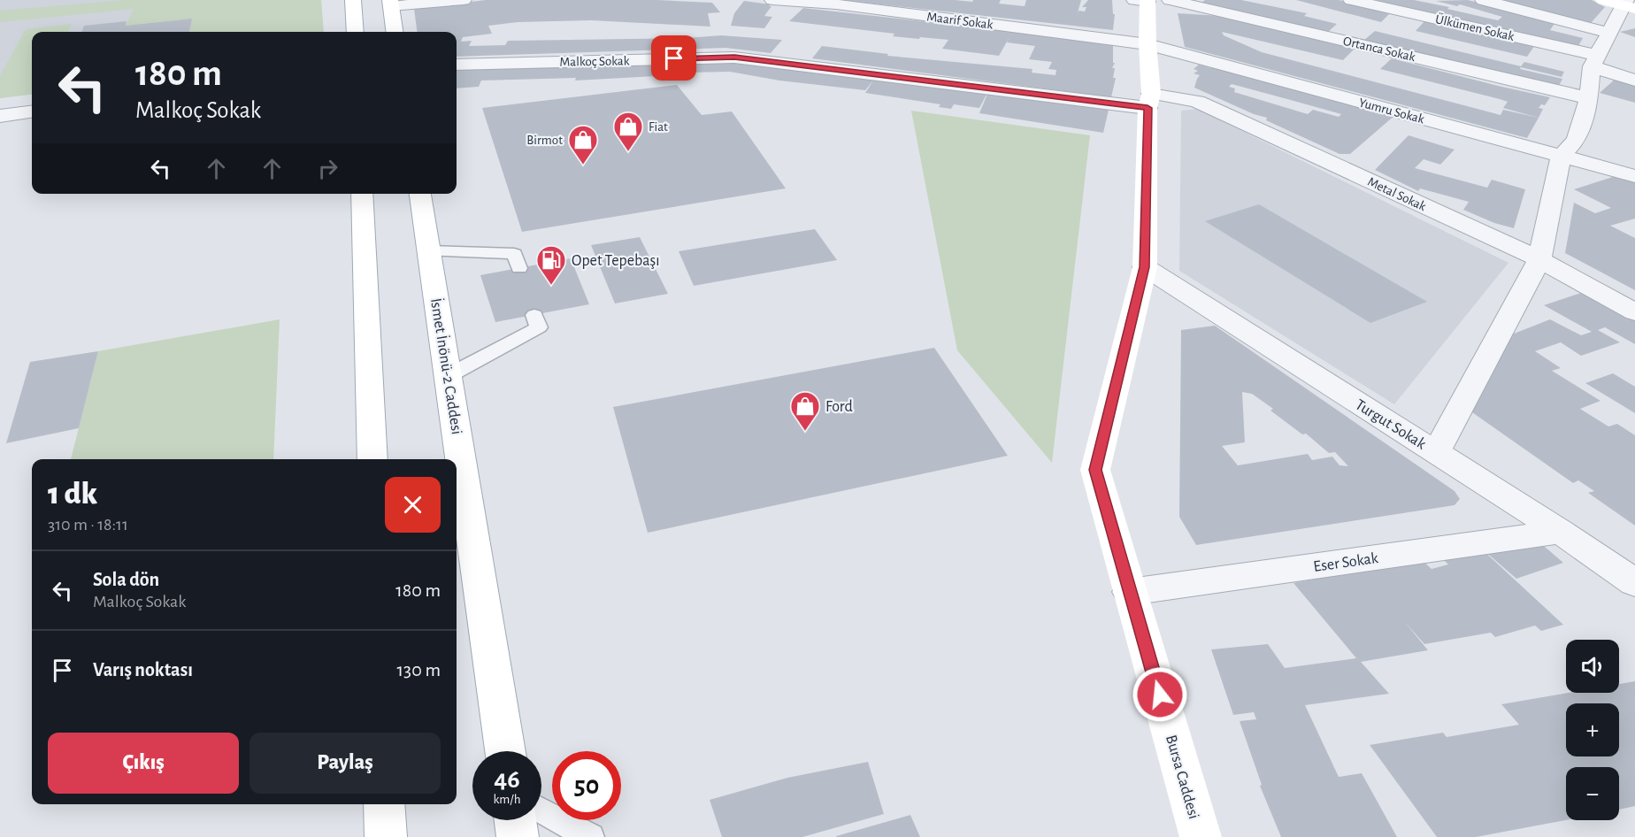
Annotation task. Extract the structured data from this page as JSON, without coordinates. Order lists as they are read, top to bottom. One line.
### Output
{"streets":{"main road":["İsmet İnönü-2 Caddesi","Bursa Caddesi"],"street":["Maarif Sokak","Ülkümen Sokak","Ortanca Sokak","Malkoç Sokak","Yumru Sokak","Metal Sokak","Turgut Sokak","Eser Sokak"]},"crossings":[["Maarif Sokak","Yumru Sokak"],["Maarif Sokak","Bursa Caddesi"],["Malkoç Sokak","Metal Sokak"],["Malkoç Sokak","Bursa Caddesi"],["Yumru Sokak","Bursa Caddesi"],["Metal Sokak","Bursa Caddesi"],["Turgut Sokak","Eser Sokak"],["Turgut Sokak","Bursa Caddesi"],["Eser Sokak","Bursa Caddesi"]],"places":{"shop":["Fiat","Birmot","Ford"],"fuel station":["Opet Tepebaşı"]},"page":{"turn":["180 m","Malkoç Sokak"],"heading":["1 dk","310 m · 18:11"],"list":[{"name":"Sola dön","note":"Malkoç Sokak","value":"180 m"},{"name":"Varış noktası","value":"130 m"}],"map_buttons":["+","−"],"buttons":["Çıkış","Paylaş"],"speed":"46 km/h","limit":"50"}}
